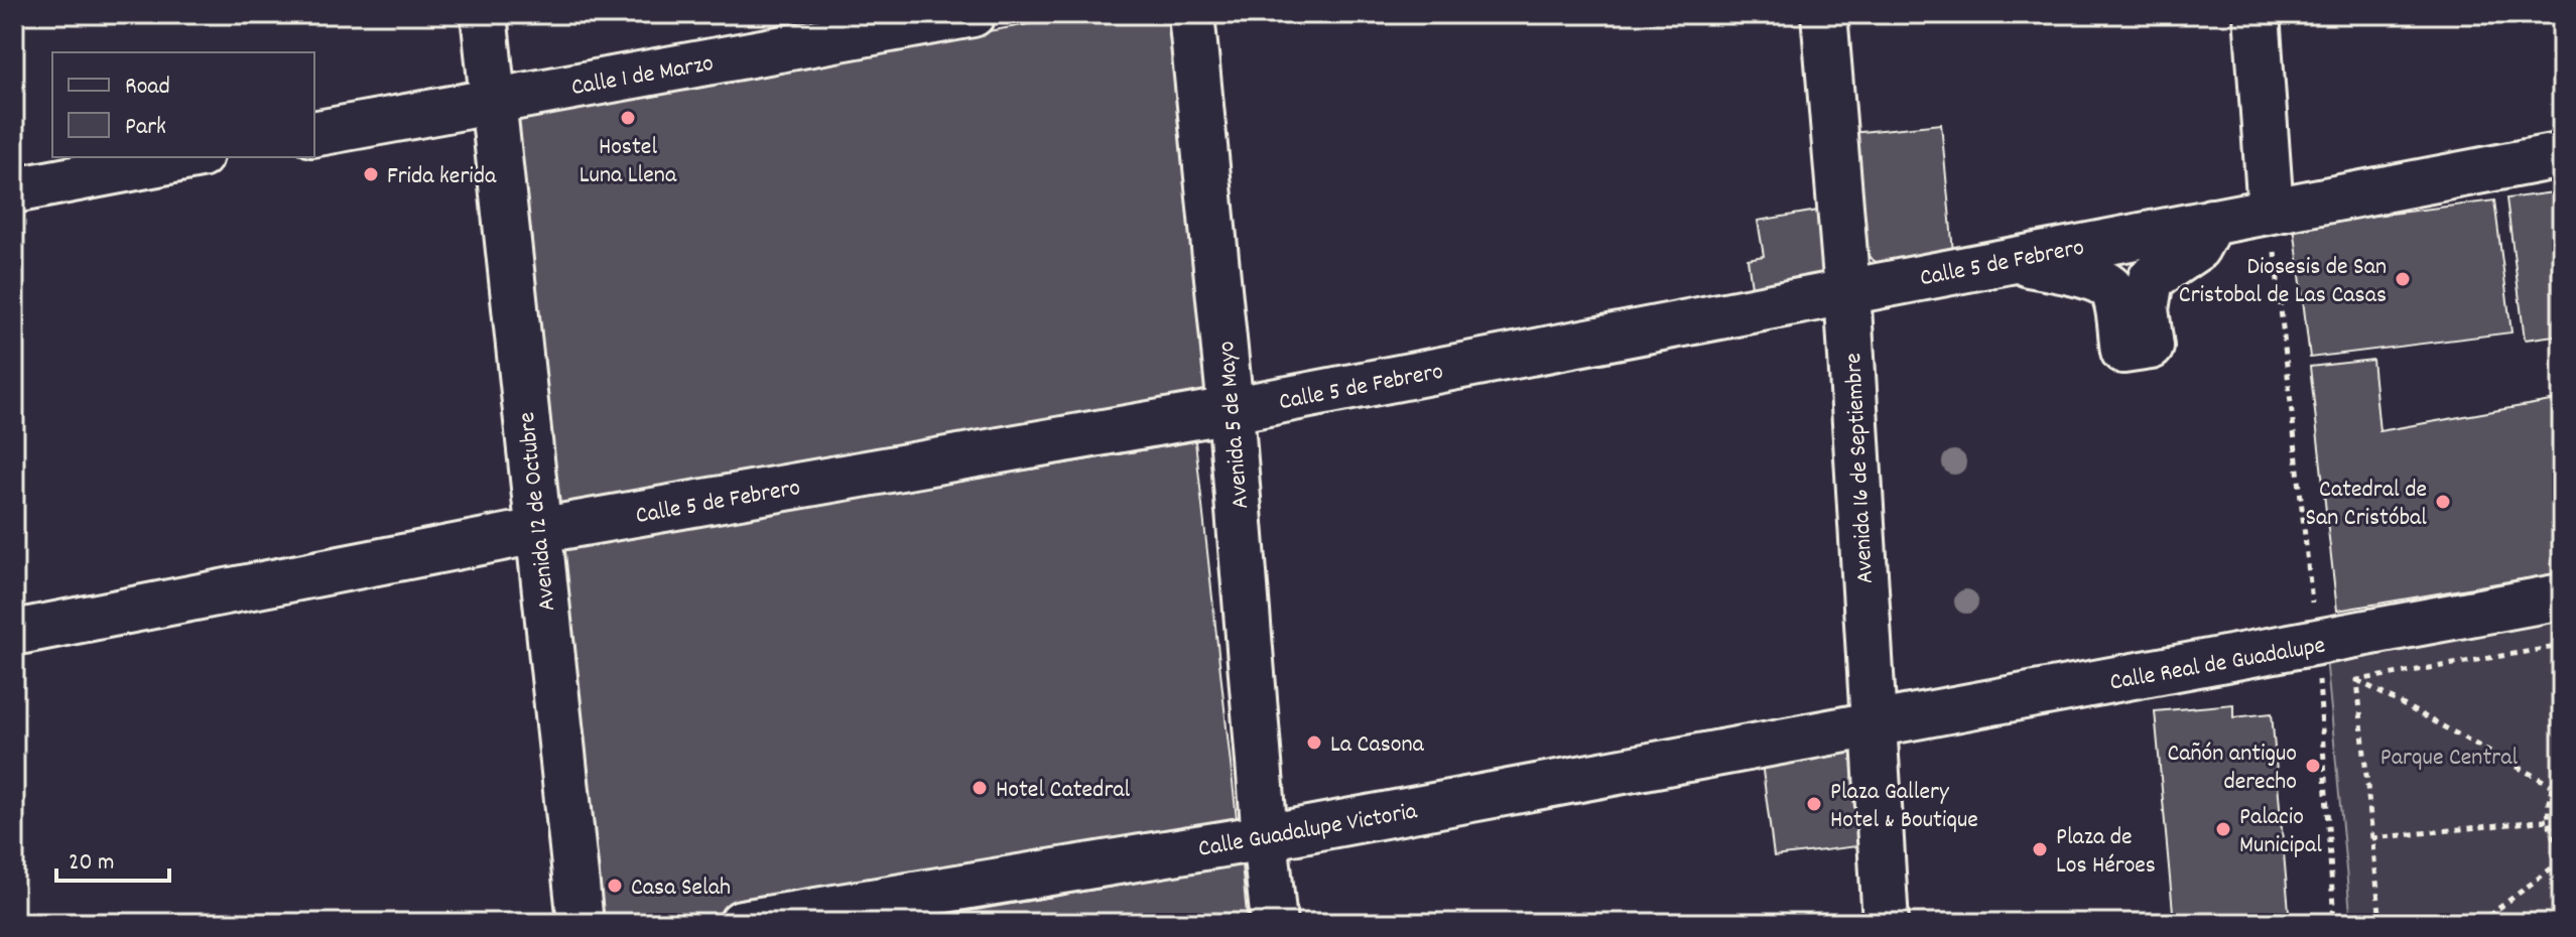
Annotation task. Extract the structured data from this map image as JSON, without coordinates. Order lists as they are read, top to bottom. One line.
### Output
{"streets":{"street":["Calle 1 de Marzo","Calle 5 de Febrero","Avenida 5 de Mayo","Avenida 16 de Septiembre","Avenida 12 de Octubre","Calle Real de Guadalupe","Calle Guadalupe Victoria"]},"crossings":[["Calle 1 de Marzo","Avenida 12 de Octubre"],["Calle 5 de Febrero","Avenida 5 de Mayo"],["Calle 5 de Febrero","Avenida 16 de Septiembre"],["Calle 5 de Febrero","Avenida 12 de Octubre"],["Avenida 5 de Mayo","Calle Guadalupe Victoria"],["Avenida 16 de Septiembre","Calle Real de Guadalupe"],["Avenida 16 de Septiembre","Calle Guadalupe Victoria"],["Calle Real de Guadalupe","Calle Guadalupe Victoria"]],"parks":["Parque Central"],"places":["Hostel Luna Llena","Frida kerida","Diosesis de San Cristobal de Las Casas","Catedral de San Cristóbal","La Casona","Cañón antiguo derecho","Hotel Catedral","Plaza Gallery Hotel & Boutique","Palacio Municipal","Plaza de Los Héroes","Casa Selah"],"legend":["Road","Park"],"scale_bar":"20 m"}
